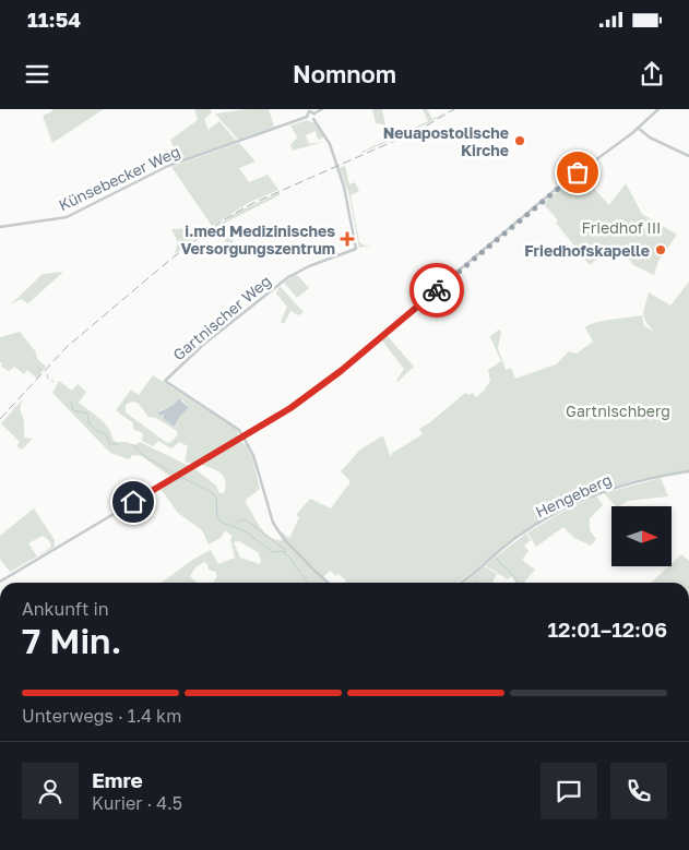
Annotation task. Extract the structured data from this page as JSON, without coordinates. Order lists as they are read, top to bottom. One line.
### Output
{"streets":{"street":["Künsebecker Weg","Gartnischer Weg","Hengeberg"]},"parks":["Friedhof III","Gartnischberg"],"places":{"other":["Neuapostolische Kirche","Friedhofskapelle"],"health":["i.med Medizinisches Versorgungszentrum"]},"north":"right","page":{"status":"11:54","header":"Nomnom","heading":["7 Min.","Ankunft in","12:01–12:06"],"panel":["Emre","Kurier · 4.5"],"bar":"Unterwegs · 1.4 km"}}
